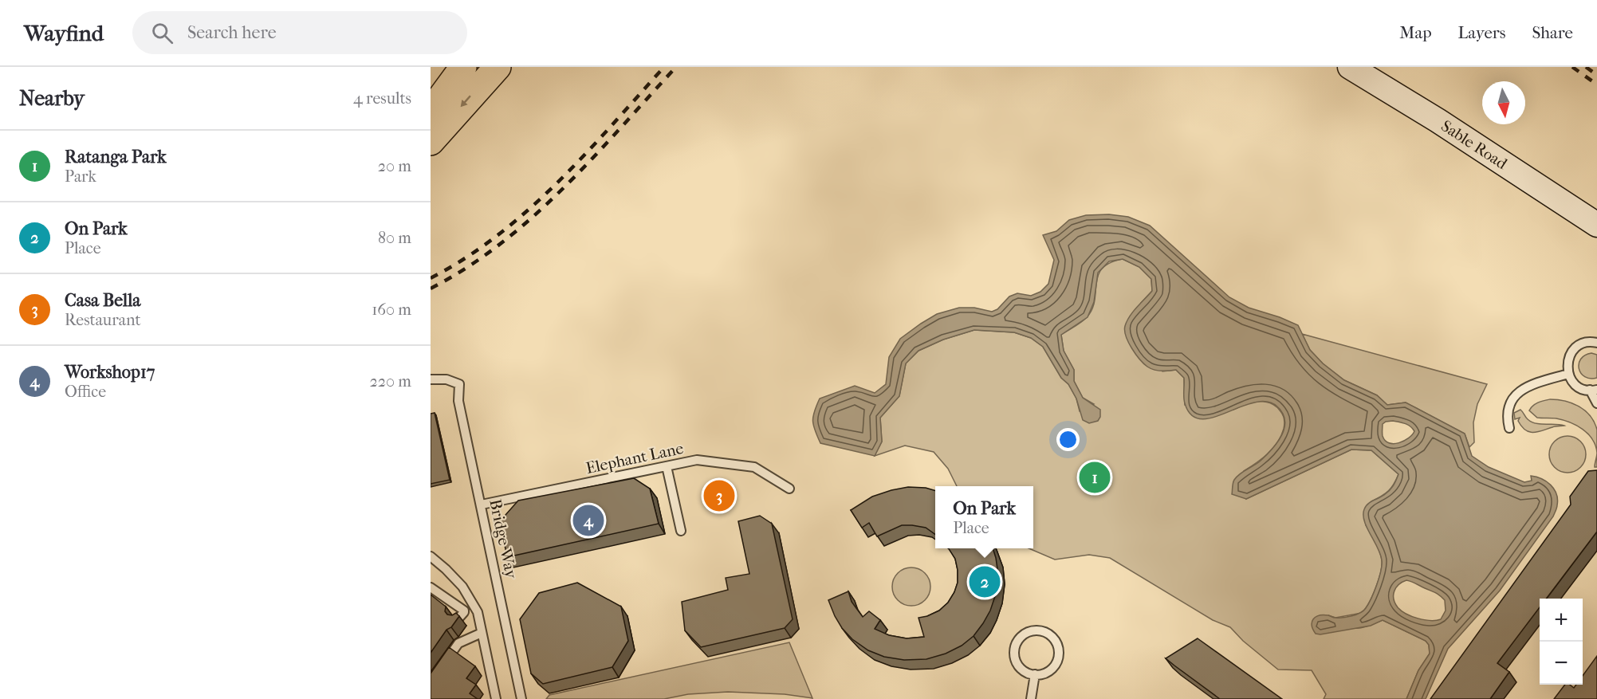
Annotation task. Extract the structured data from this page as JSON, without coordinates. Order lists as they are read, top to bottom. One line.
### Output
{"streets":{"main road":["Sable Road"],"lane":["Elephant Lane","Bridge Way"]},"crossings":[["Elephant Lane","Bridge Way"]],"north":"bottom","page":{"header":"Wayfind","search":"Search here","nav":["Map","Layers","Share"],"heading":["Nearby","4 results"],"list":[{"mark":"1","name":"Ratanga Park","note":"Park","value":"20 m"},{"mark":"2","name":"On Park","note":"Place","value":"80 m"},{"mark":"3","name":"Casa Bella","note":"Restaurant","value":"160 m"},{"mark":"4","name":"Workshop17","note":"Office","value":"220 m"}],"pins":["1","3","4","2"],"popup":["On Park","Place"],"map_buttons":["+","−"]}}
